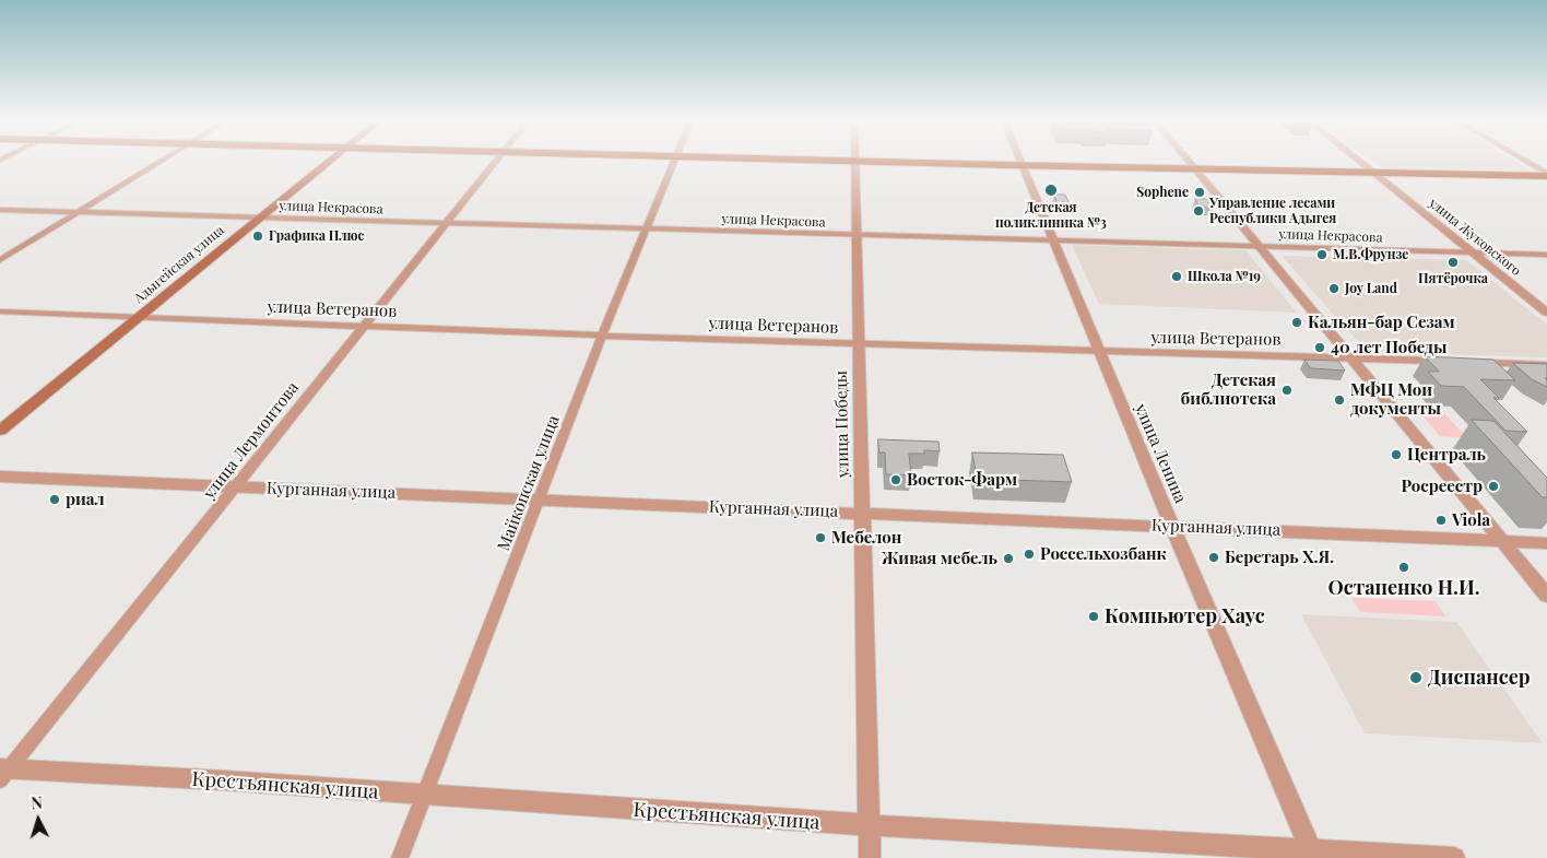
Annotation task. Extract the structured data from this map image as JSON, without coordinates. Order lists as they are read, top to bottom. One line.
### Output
{"streets":{"main road":["Адыгейская улица"],"street":["улица Некрасова","улица Жуковского","улица Ветеранов","улица Победы","улица Лермонтова","улица Ленина","Майкопская улица","Курганная улица","Крестьянская улица"]},"crossings":[["улица Некрасова","улица Жуковского"],["улица Некрасова","Адыгейская улица"],["улица Некрасова","улица Победы"],["улица Некрасова","улица Лермонтова"],["улица Некрасова","улица Ленина"],["улица Некрасова","Майкопская улица"],["Адыгейская улица","улица Ветеранов"],["улица Ветеранов","улица Победы"],["улица Ветеранов","улица Лермонтова"],["улица Ветеранов","улица Ленина"],["улица Ветеранов","Майкопская улица"],["улица Победы","Курганная улица"],["улица Победы","Крестьянская улица"],["улица Лермонтова","Курганная улица"],["улица Лермонтова","Крестьянская улица"],["улица Ленина","Курганная улица"],["улица Ленина","Крестьянская улица"],["Майкопская улица","Курганная улица"],["Майкопская улица","Крестьянская улица"]],"places":["Детская поликлиника №3","Sophene","Управление лесами Республики Адыгея","Графика Плюс","М.В.Фрунзе","Пятёрочка","Школа №19","Joy Land","Кальян-бар Сезам","40 лет Победы","Детская библиотека","МФЦ Мои документы","Централь","Восток-Фарм","Росреестр","риал","Viola","Мебелон","Россельхозбанк","Беретарь Х.Я.","Живая мебель","Остапенко Н.И.","Компьютер Хаус","Диспансер"],"north":"top"}
